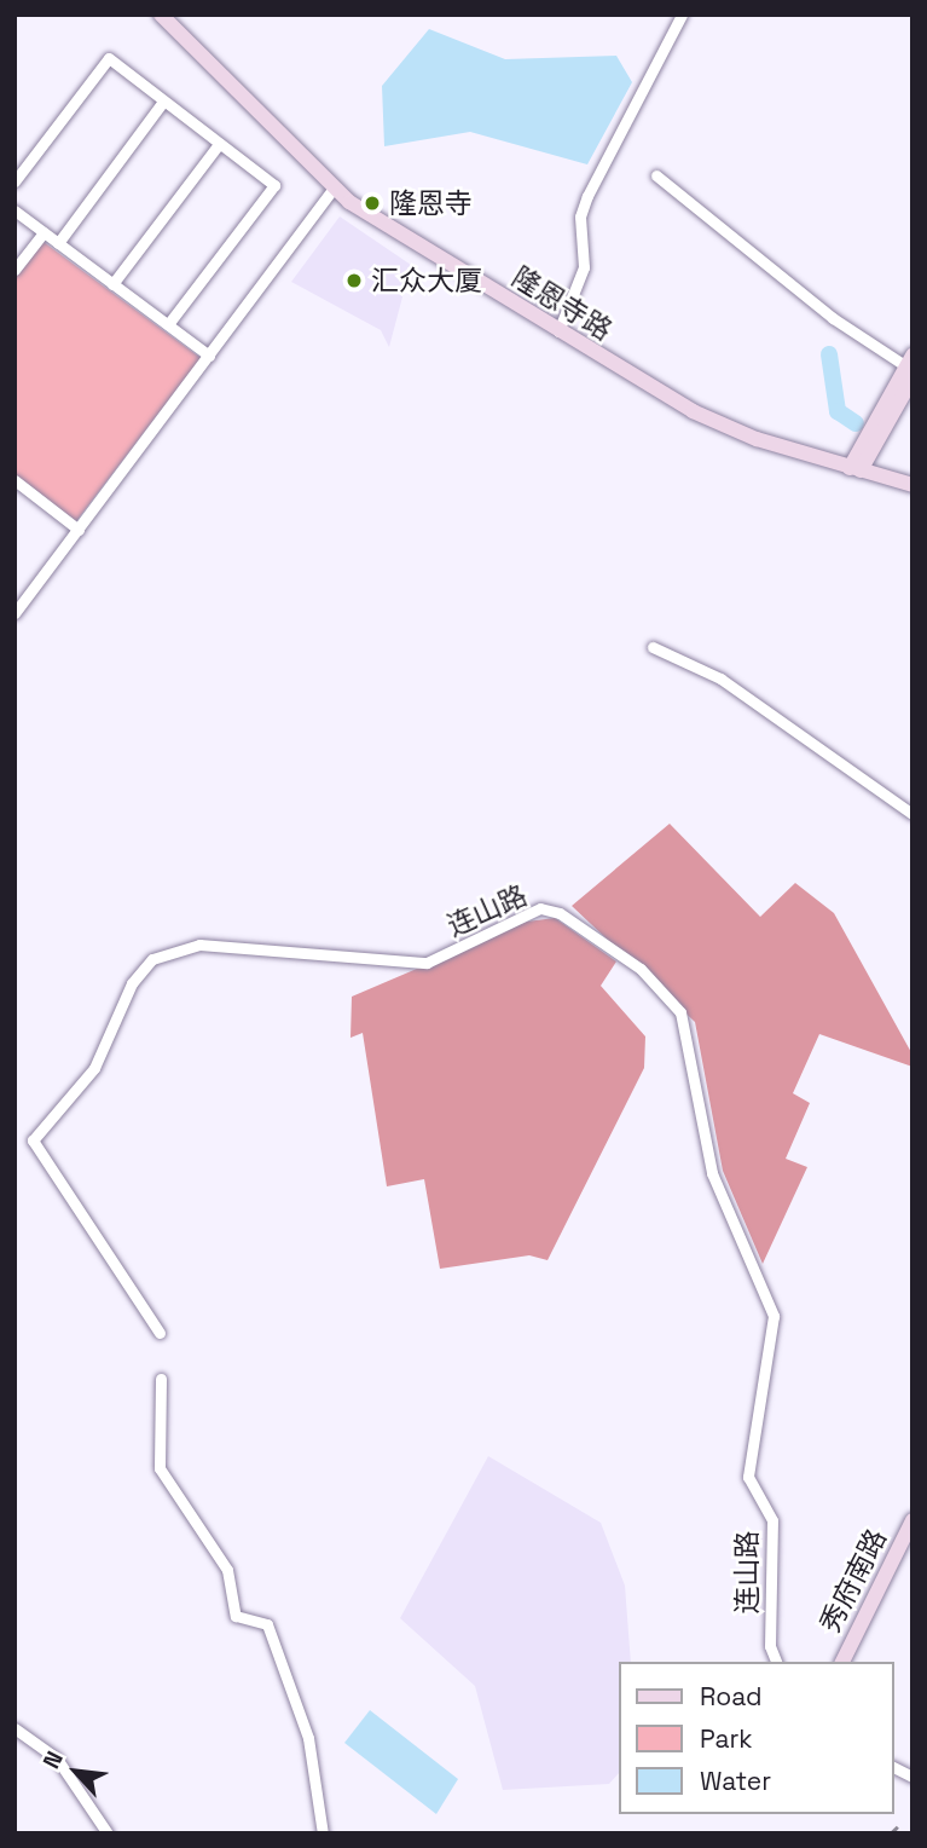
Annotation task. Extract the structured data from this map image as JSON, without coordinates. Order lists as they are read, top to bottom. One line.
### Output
{"streets":{"street":["隆恩寺路","连山路","秀府南路"]},"places":["隆恩寺","汇众大厦"],"legend":["Road","Park","Water"],"north":"top left"}
